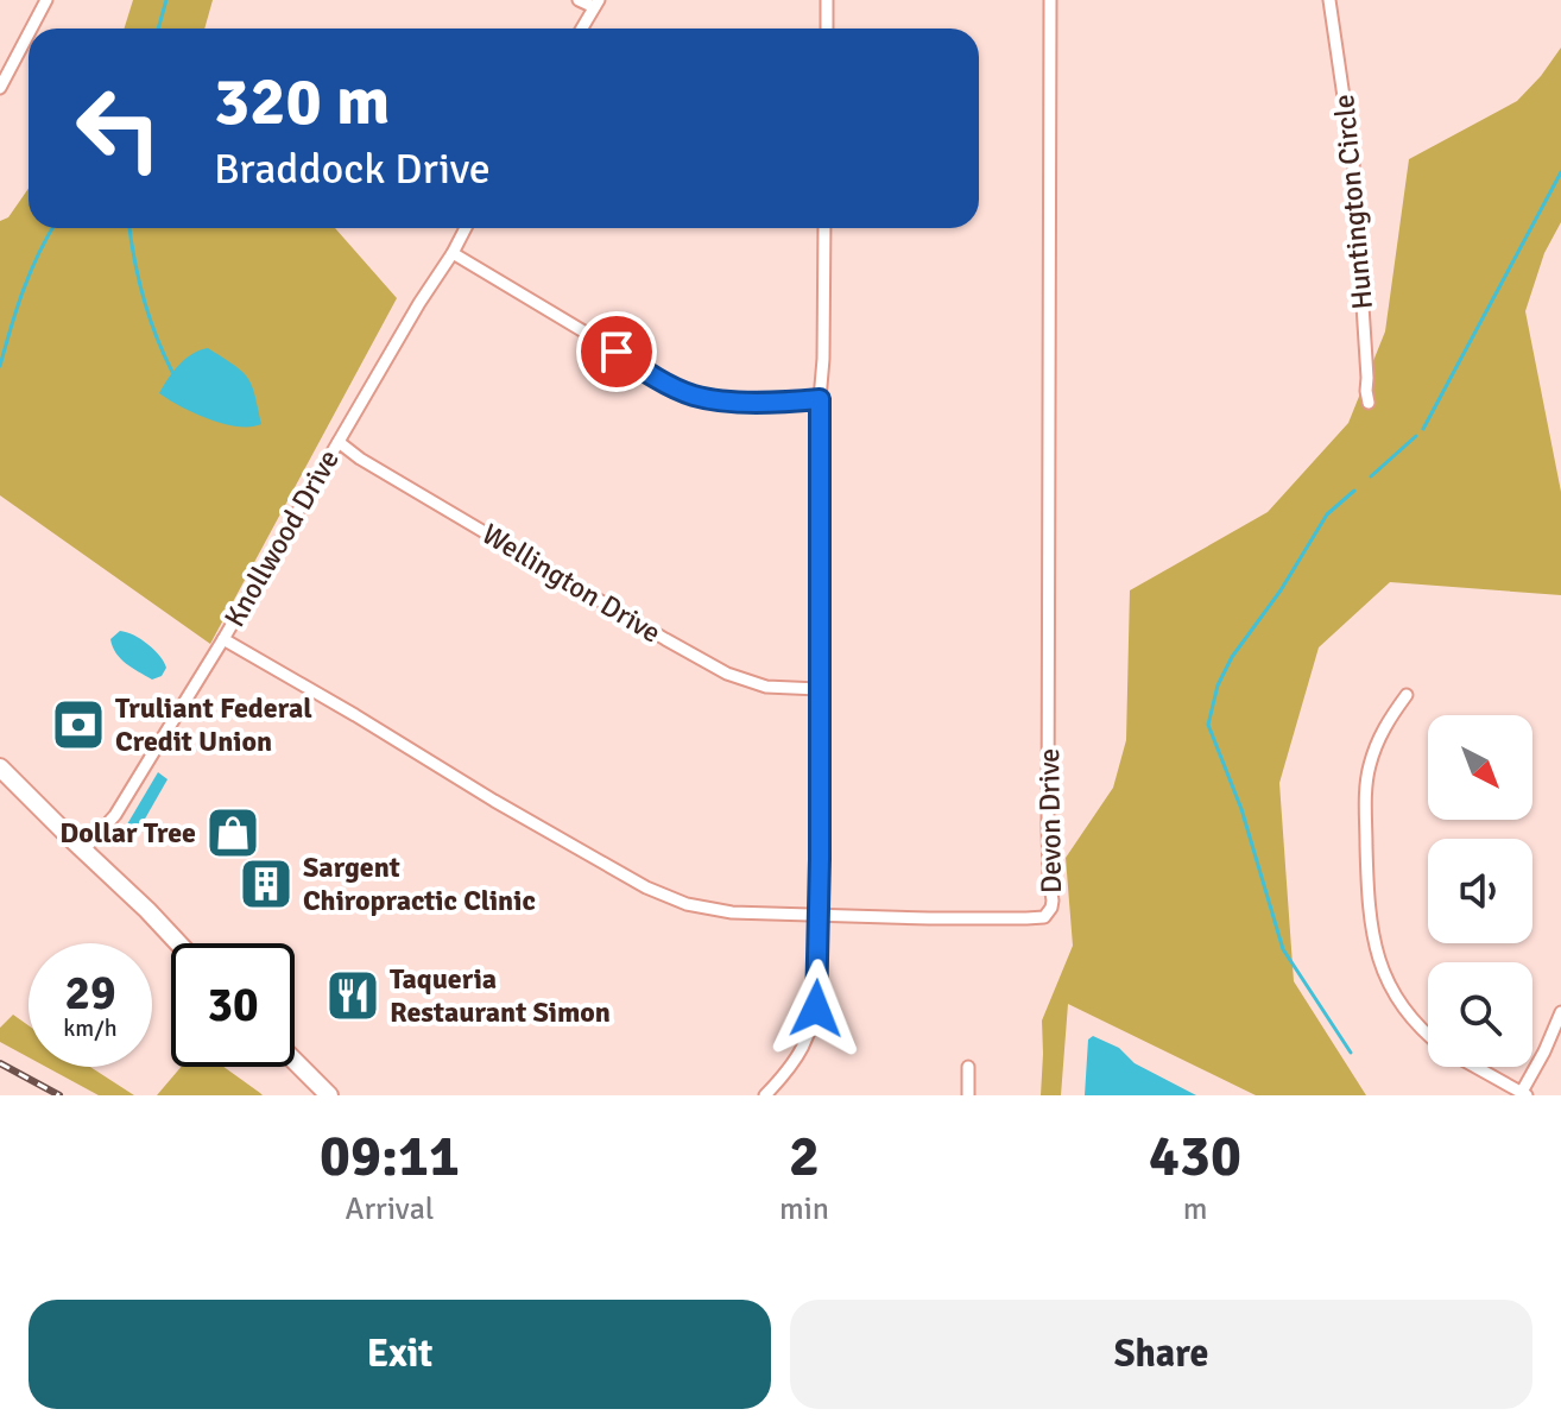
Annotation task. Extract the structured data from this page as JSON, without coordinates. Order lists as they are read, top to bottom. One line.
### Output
{"streets":{"street":["Huntington Circle","Knollwood Drive","Wellington Drive","Devon Drive"]},"crossings":[["Knollwood Drive","Wellington Drive"],["Knollwood Drive","Devon Drive"]],"places":{"bank":["Truliant Federal Credit Union"],"shop":["Dollar Tree"],"building":["Sargent Chiropractic Clinic"],"restaurant":["Taqueria Restaurant Simon"]},"north":"bottom right","page":{"turn":["320 m","Braddock Drive"],"speed":"29 km/h","limit":"30","eta":["09:11","Arrival","2","min","430","m"],"buttons":["Exit","Share"]}}
